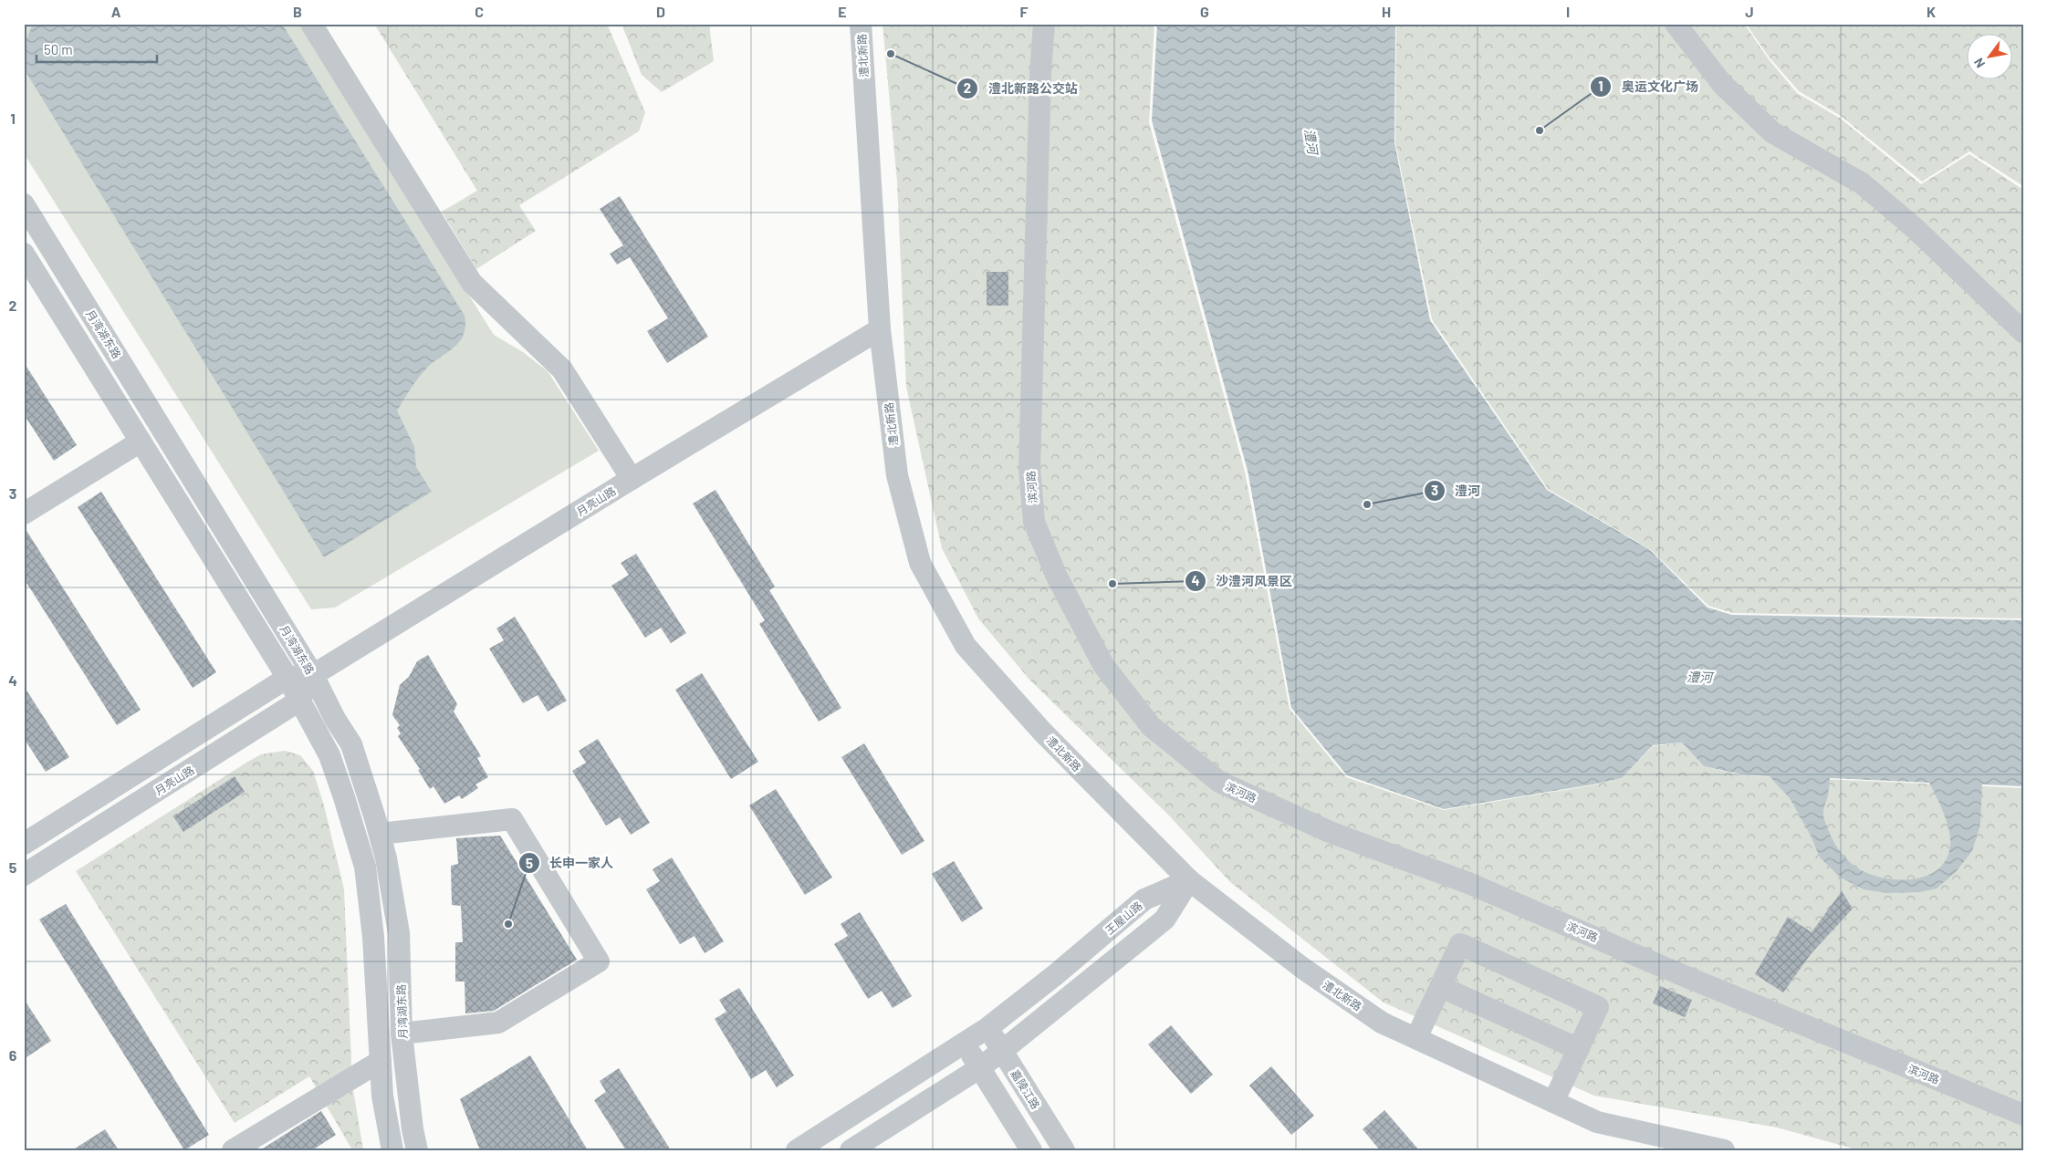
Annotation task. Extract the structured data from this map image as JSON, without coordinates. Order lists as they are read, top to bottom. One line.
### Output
{"streets":{"street":["澧北新路","月湾湖东路","滨河路","月亮山路","王屋山路","嘉陵江路"]},"crossings":[["澧北新路","月亮山路"],["澧北新路","王屋山路"],["月湾湖东路","月亮山路"],["王屋山路","嘉陵江路"]],"water":["澧河"],"places":["澧北新路公交站","奥运文化广场","澧河","沙澧河风景区","长申一家人"],"scale_bar":"50 m","north":"bottom left","grid":{"columns":["A","B","C","D","E","F","G","H","I","J","K"],"rows":["1","2","3","4","5","6"]}}
